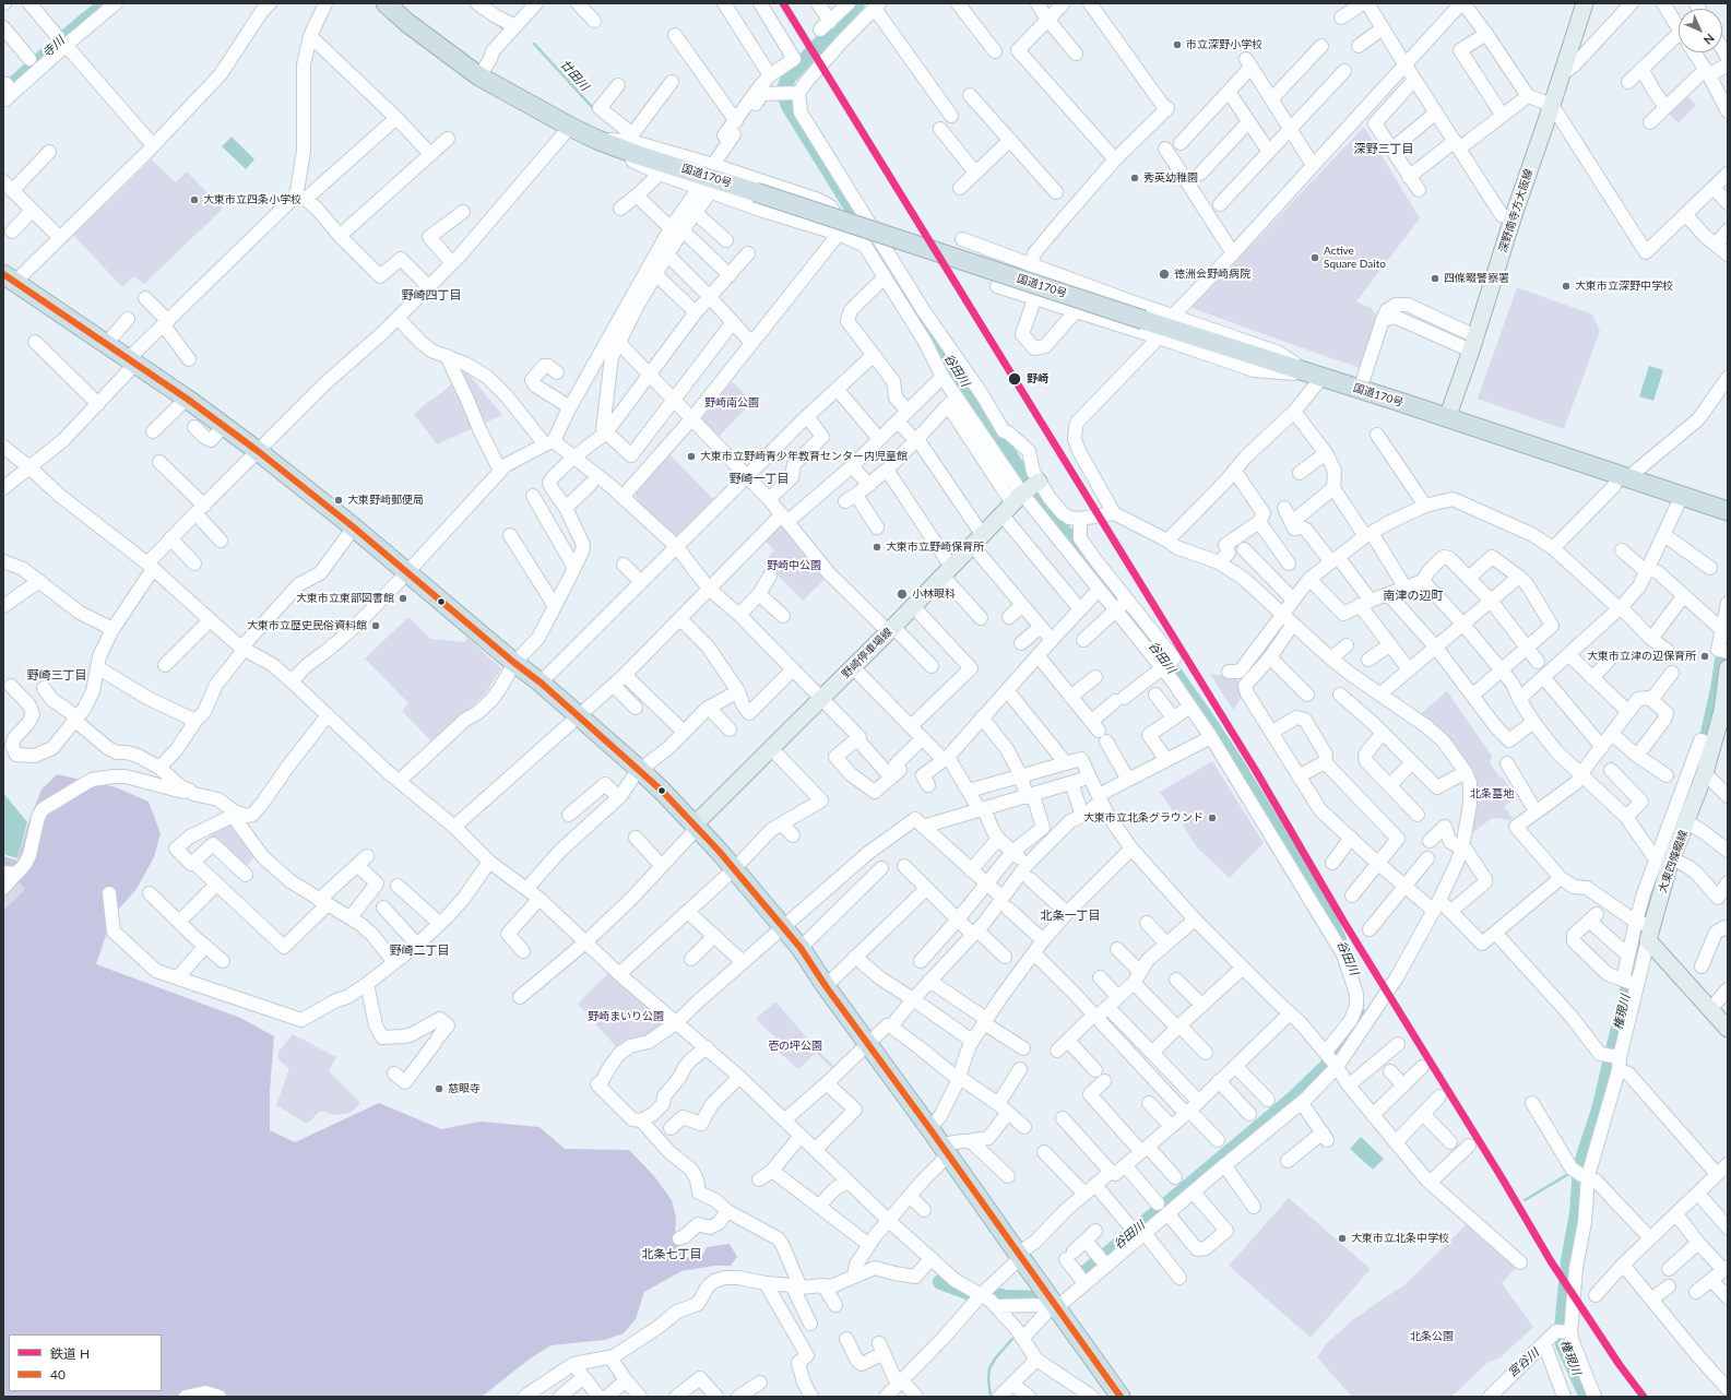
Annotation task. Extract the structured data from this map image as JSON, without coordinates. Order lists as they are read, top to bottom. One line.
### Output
{"streets":{"highway":["国道170号"],"main road":["深野南寺方大阪線","野崎停車場線","大東四條畷線"]},"crossings":[["国道170号","深野南寺方大阪線"]],"districts":["深野三丁目","野崎四丁目","野崎一丁目","南津の辺町","野崎三丁目","北条一丁目","野崎二丁目","北条七丁目"],"water":["寺川","廿田川","谷田川","権現川","宮谷川"],"parks":["野崎南公園","野崎中公園","北条墓地","野崎まいり公園","壱の坪公園","北条公園"],"places":["市立深野小学校","秀英幼稚園","大東市立四条小学校","Active Square Daito","徳洲会野崎病院","四條畷警察署","大東市立深野中学校","野崎","大東市立野崎青少年教育センター内児童館","大東野崎郵便局","大東市立野崎保育所","小林眼科","大東市立東部図書館","大東市立歴史民俗資料館","大東市立津の辺保育所","大東市立北条グラウンド","慈眼寺","大東市立北条中学校"],"lines":["rail line H","transit line 40"],"legend":["鉄道 H","40"],"north":"bottom right"}
